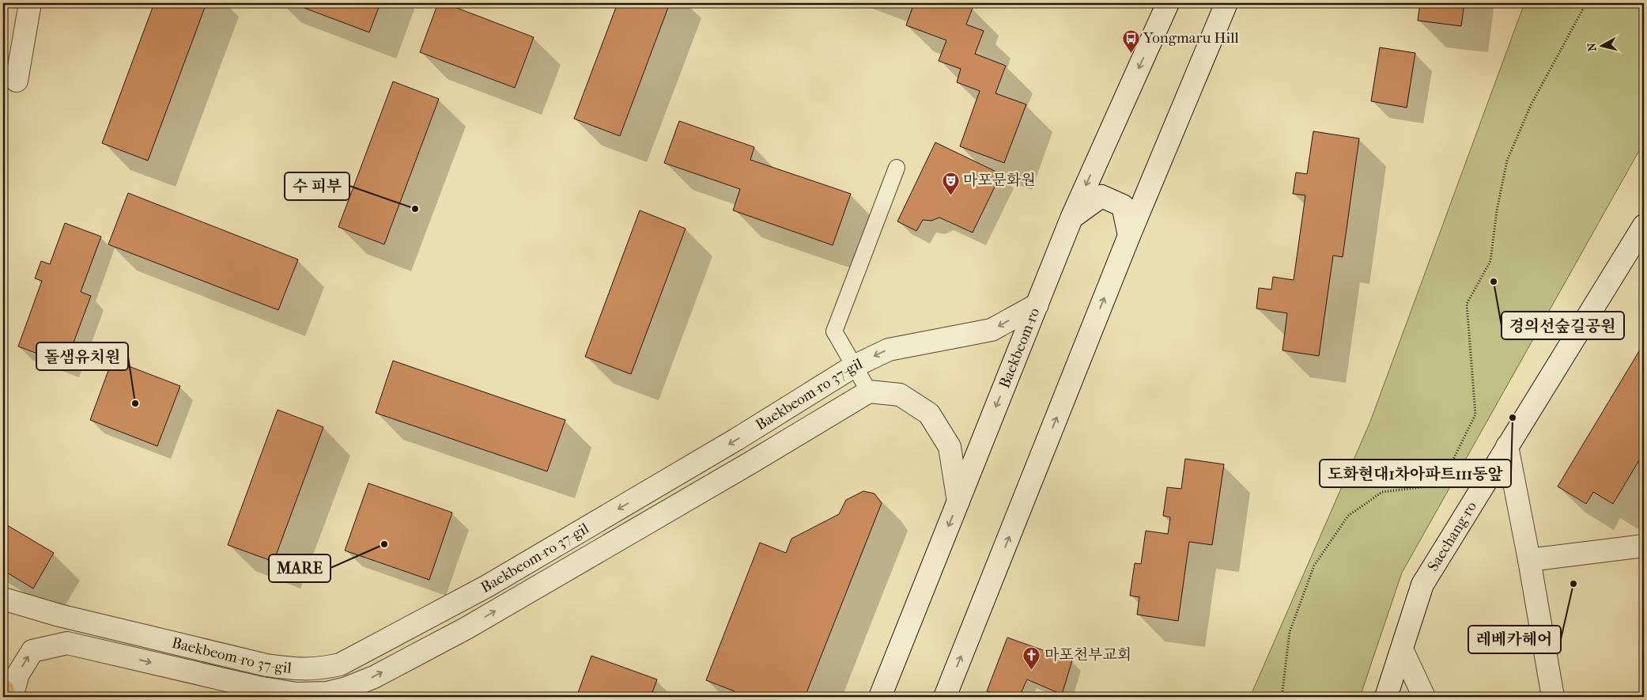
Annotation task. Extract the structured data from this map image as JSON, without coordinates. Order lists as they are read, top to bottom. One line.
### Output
{"streets":{"street":["Baekbeom-ro","Baekbeom-ro 37-gil","Saechang-ro"]},"crossings":[["Baekbeom-ro","Baekbeom-ro 37-gil"]],"places":{"bus stop":["Yongmaru Hill"],"theatre":["마포문화원"],"other":["수 피부","경의선숲길공원","돌샘유치원","도화현대1차아파트111동앞","MARE","레베카헤어"],"church":["마포천부교회"]},"north":"left"}
